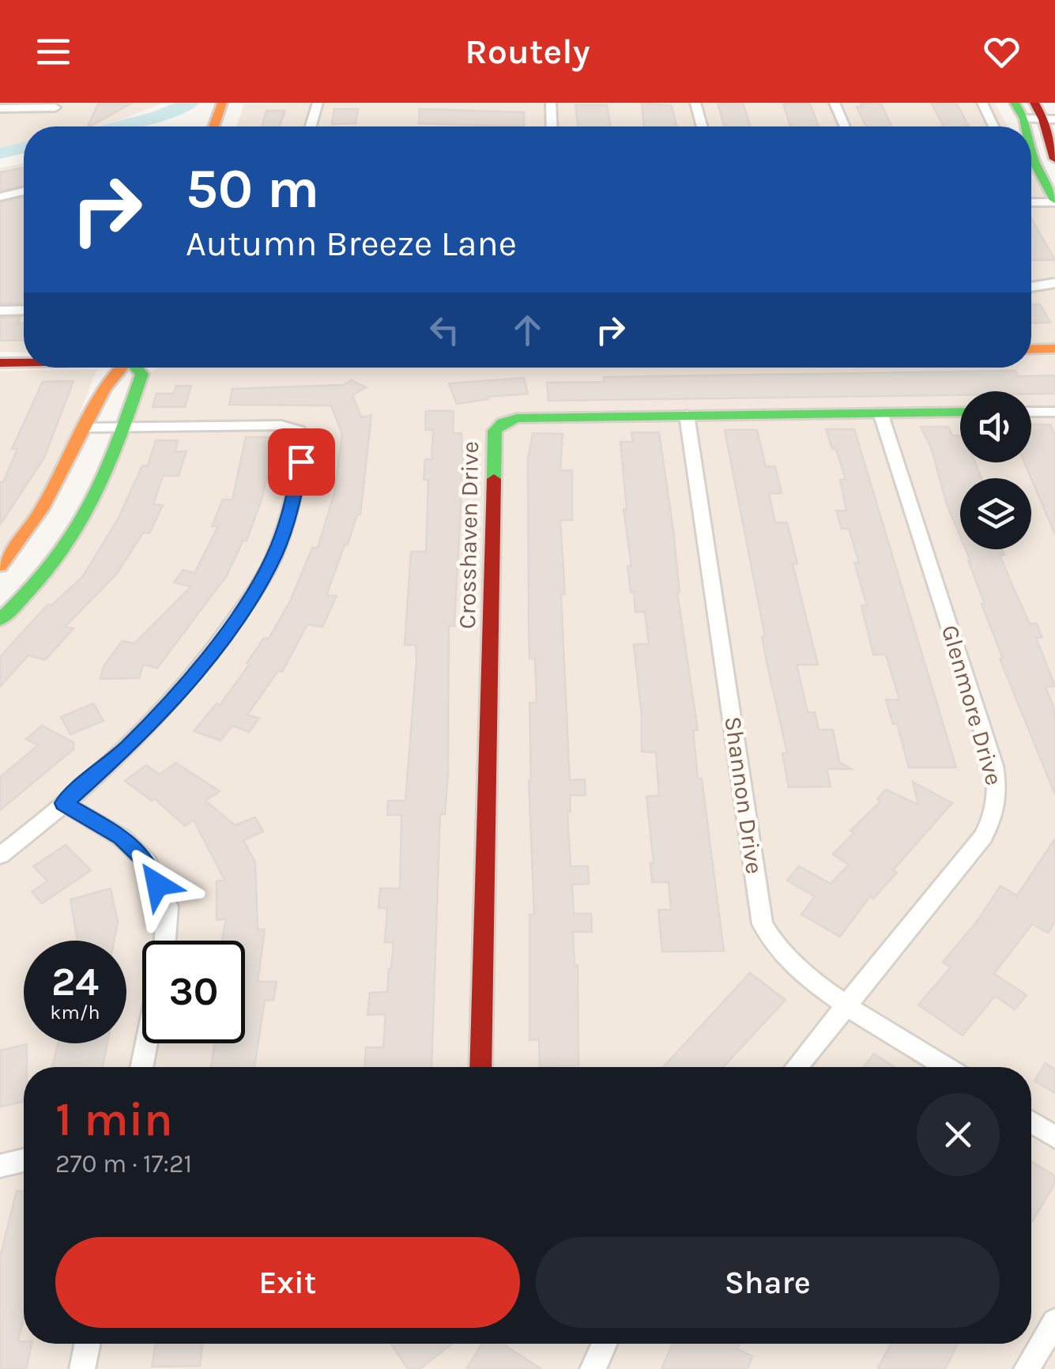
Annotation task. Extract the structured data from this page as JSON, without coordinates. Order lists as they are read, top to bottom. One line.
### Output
{"streets":{"street":["Crosshaven Drive","Glenmore Drive","Shannon Drive"]},"crossings":[["Crosshaven Drive","Glenmore Drive"],["Crosshaven Drive","Shannon Drive"],["Glenmore Drive","Shannon Drive"]],"page":{"header":"Routely","turn":["50 m","Autumn Breeze Lane"],"speed":"24 km/h","limit":"30","heading":["1 min","270 m · 17:21"],"buttons":["Exit","Share"]}}
